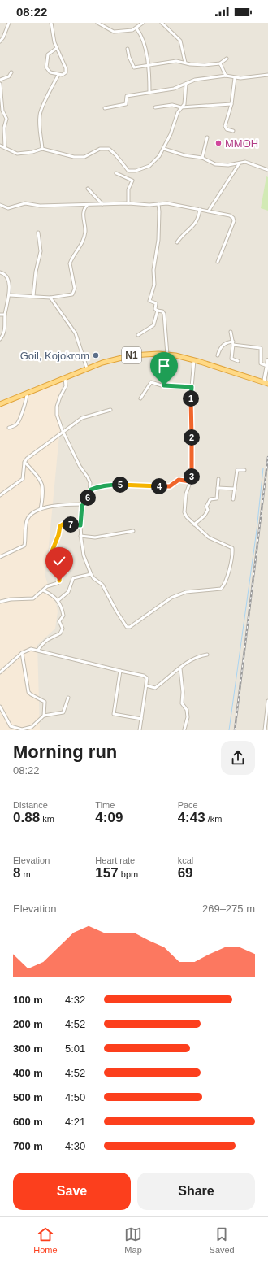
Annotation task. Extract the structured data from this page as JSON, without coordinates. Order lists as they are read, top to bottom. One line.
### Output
{"streets":{"highway":["N1"]},"places":["MMOH","Goil, Kojokrom"],"page":{"status":"08:22","pins":["1","2","3","5","4","6","7"],"heading":["Morning run","08:22"],"stats":[["Distance","0.88 km"],["Time","4:09"],["Pace","4:43 /km"],["Elevation","8 m"],["Heart rate","157 bpm"],["kcal","69"]],"chart":["Elevation","269–275 m"],"list":[{"name":"100 m","note":"4:32"},{"name":"200 m","note":"4:52"},{"name":"300 m","note":"5:01"},{"name":"400 m","note":"4:52"},{"name":"500 m","note":"4:50"},{"name":"600 m","note":"4:21"},{"name":"700 m","note":"4:30"}],"buttons":["Save","Share"],"tabs":["Home","Map","Saved"]}}
